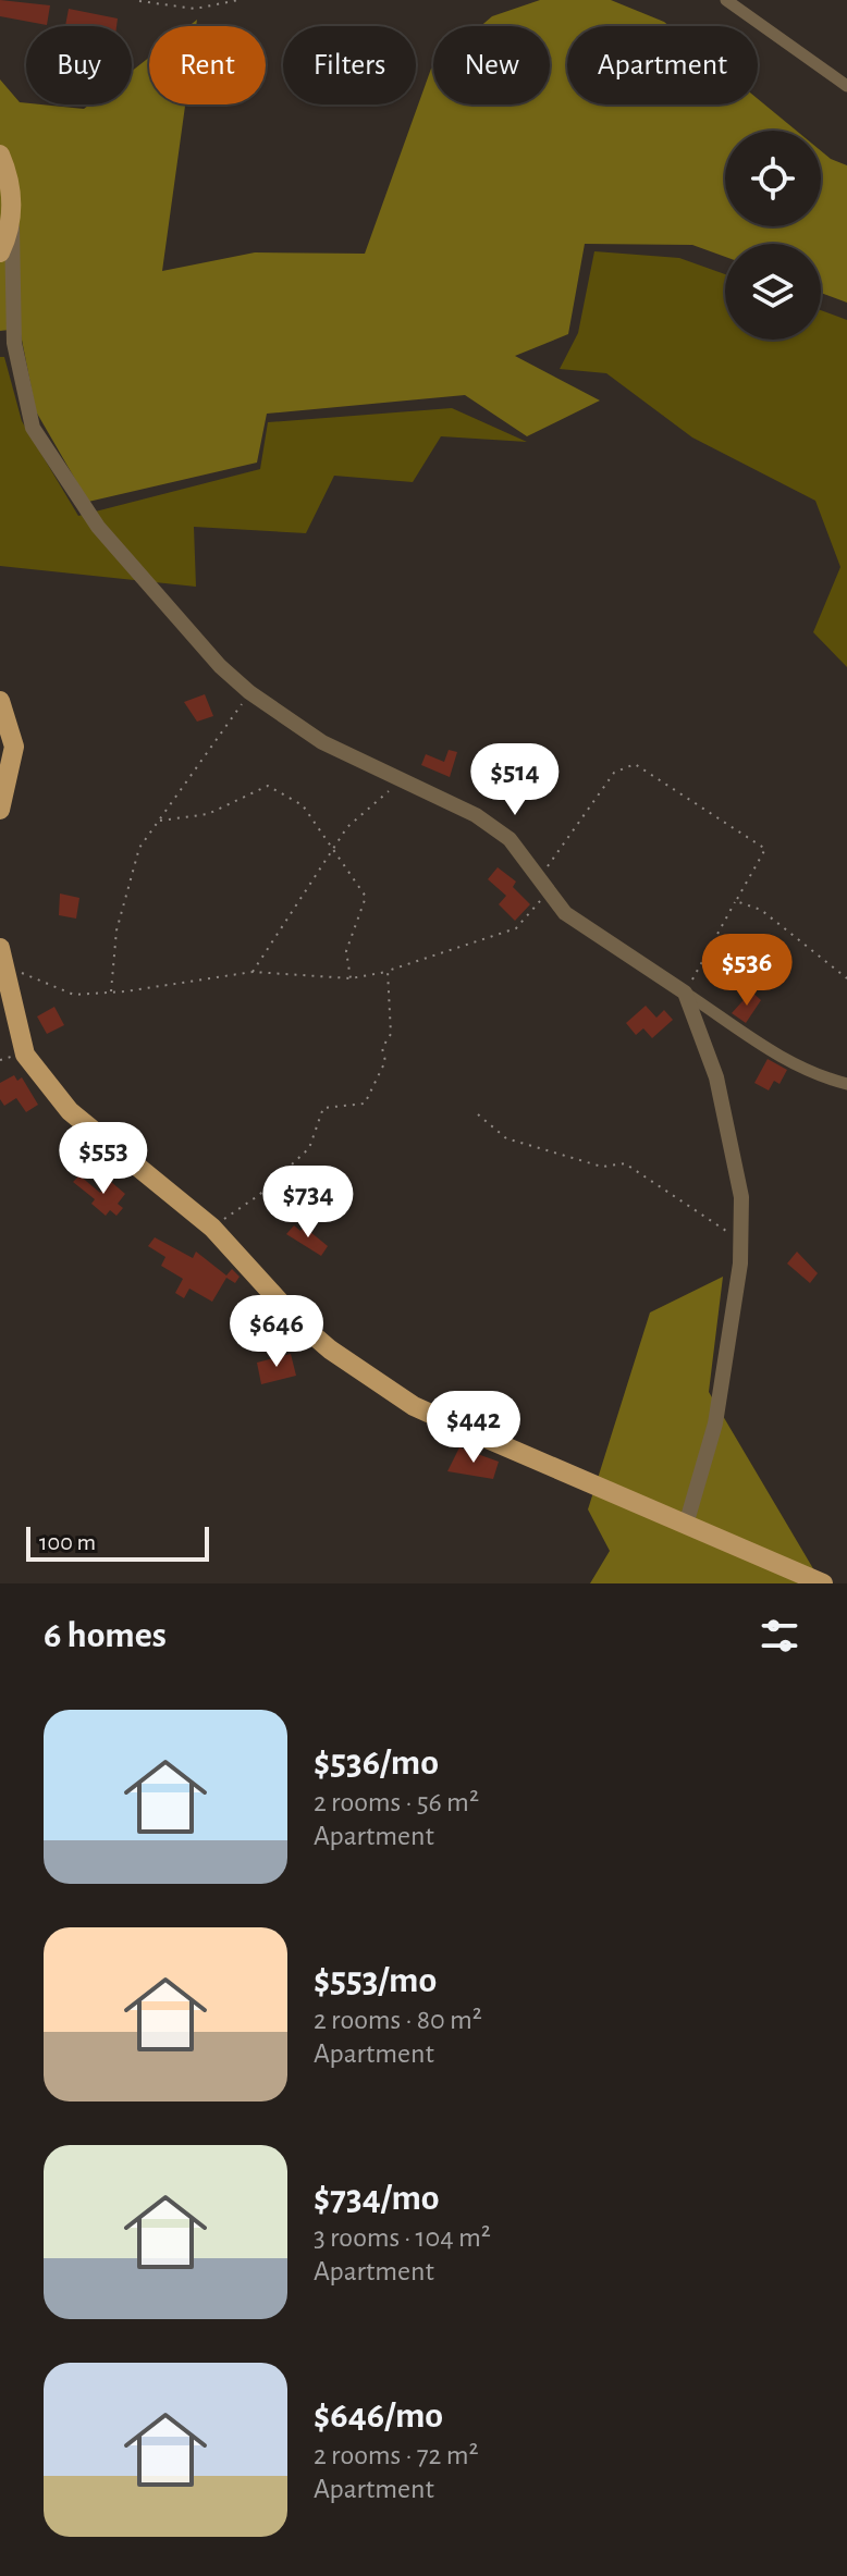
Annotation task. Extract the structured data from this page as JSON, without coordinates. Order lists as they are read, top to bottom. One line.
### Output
{"scale_bar":"100 m","page":{"chip":["Buy","Rent","Filters","New","Apartment"],"price":["$514","$536","$553","$734","$646","$442"],"scale":"100 m","heading":"6 homes","list":[{"name":"$536/mo","note":"2 rooms · 56 m² · Apartment"},{"name":"$553/mo","note":"2 rooms · 80 m² · Apartment"},{"name":"$734/mo","note":"3 rooms · 104 m² · Apartment"},{"name":"$646/mo","note":"2 rooms · 72 m² · Apartment"}]}}
